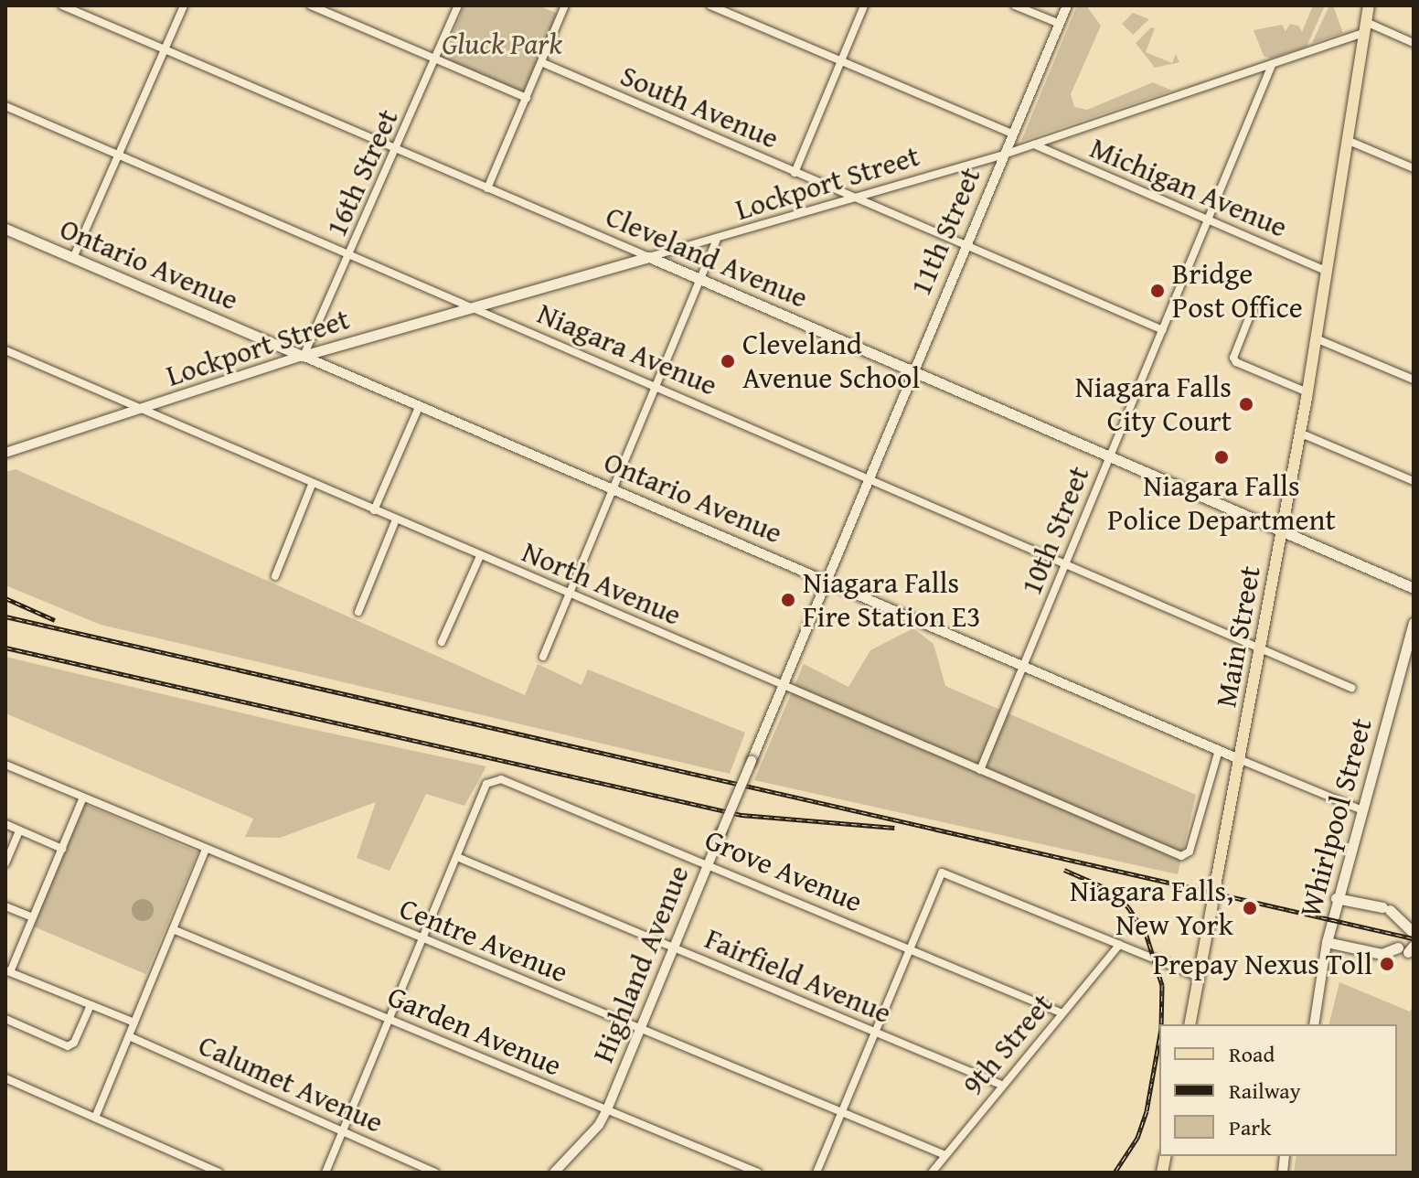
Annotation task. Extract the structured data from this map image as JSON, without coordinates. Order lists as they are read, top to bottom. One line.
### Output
{"streets":{"main road":["Lockport Street","Cleveland Avenue","Ontario Avenue","Main Street","Whirlpool Street"],"street":["South Avenue","16th Street","Michigan Avenue","11th Street","Niagara Avenue","10th Street","North Avenue","Grove Avenue","Centre Avenue","Highland Avenue","Fairfield Avenue","Garden Avenue","9th Street","Calumet Avenue"]},"crossings":[["South Avenue","Lockport Street"],["South Avenue","11th Street"],["South Avenue","10th Street"],["16th Street","Lockport Street"],["16th Street","Cleveland Avenue"],["16th Street","Ontario Avenue"],["16th Street","Niagara Avenue"],["Lockport Street","Michigan Avenue"],["Lockport Street","11th Street"],["Lockport Street","Cleveland Avenue"],["Lockport Street","Ontario Avenue"],["Lockport Street","Niagara Avenue"],["Lockport Street","10th Street"],["Lockport Street","North Avenue"],["Lockport Street","Main Street"],["Michigan Avenue","10th Street"],["Michigan Avenue","Main Street"],["11th Street","Cleveland Avenue"],["11th Street","Ontario Avenue"],["11th Street","Niagara Avenue"],["11th Street","North Avenue"],["11th Street","Highland Avenue"],["Cleveland Avenue","10th Street"],["Cleveland Avenue","Main Street"],["Ontario Avenue","10th Street"],["Ontario Avenue","North Avenue"],["Ontario Avenue","Main Street"],["Ontario Avenue","Whirlpool Street"],["Niagara Avenue","10th Street"],["Niagara Avenue","Main Street"],["10th Street","North Avenue"],["Grove Avenue","Highland Avenue"],["Grove Avenue","Fairfield Avenue"],["Grove Avenue","9th Street"],["Centre Avenue","Highland Avenue"],["Centre Avenue","9th Street"],["Highland Avenue","Fairfield Avenue"],["Highland Avenue","Garden Avenue"],["Fairfield Avenue","9th Street"]],"parks":["Gluck Park"],"places":["Bridge Post Office","Cleveland Avenue School","Niagara Falls City Court","Niagara Falls Police Department","Niagara Falls Fire Station E3","Niagara Falls, New York","Prepay Nexus Toll"],"legend":["Road","Railway","Park"]}
